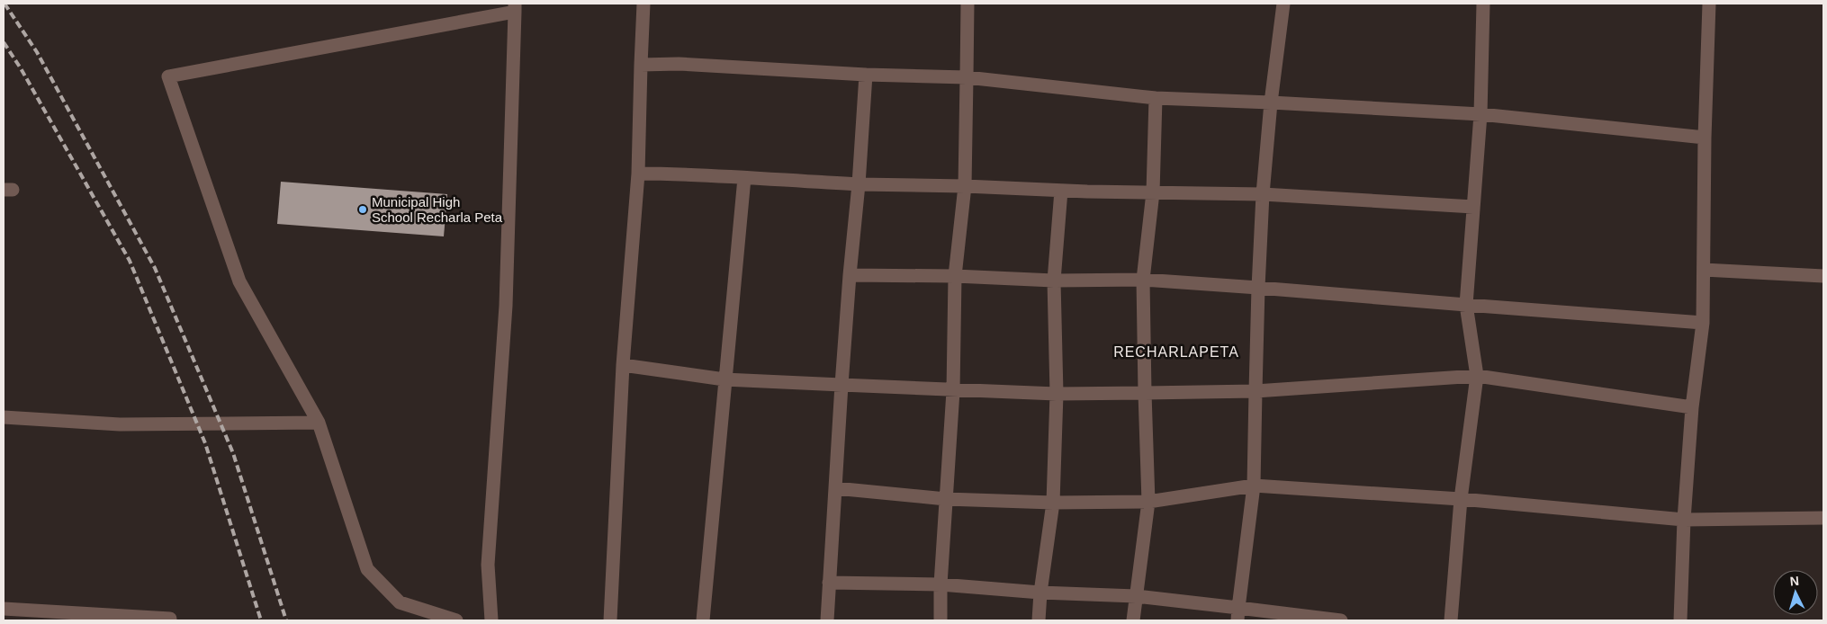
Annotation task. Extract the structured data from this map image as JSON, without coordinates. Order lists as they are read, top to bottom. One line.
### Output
{"districts":["RECHARLAPETA"],"places":["Municipal High School Recharla Peta"],"north":"top"}
